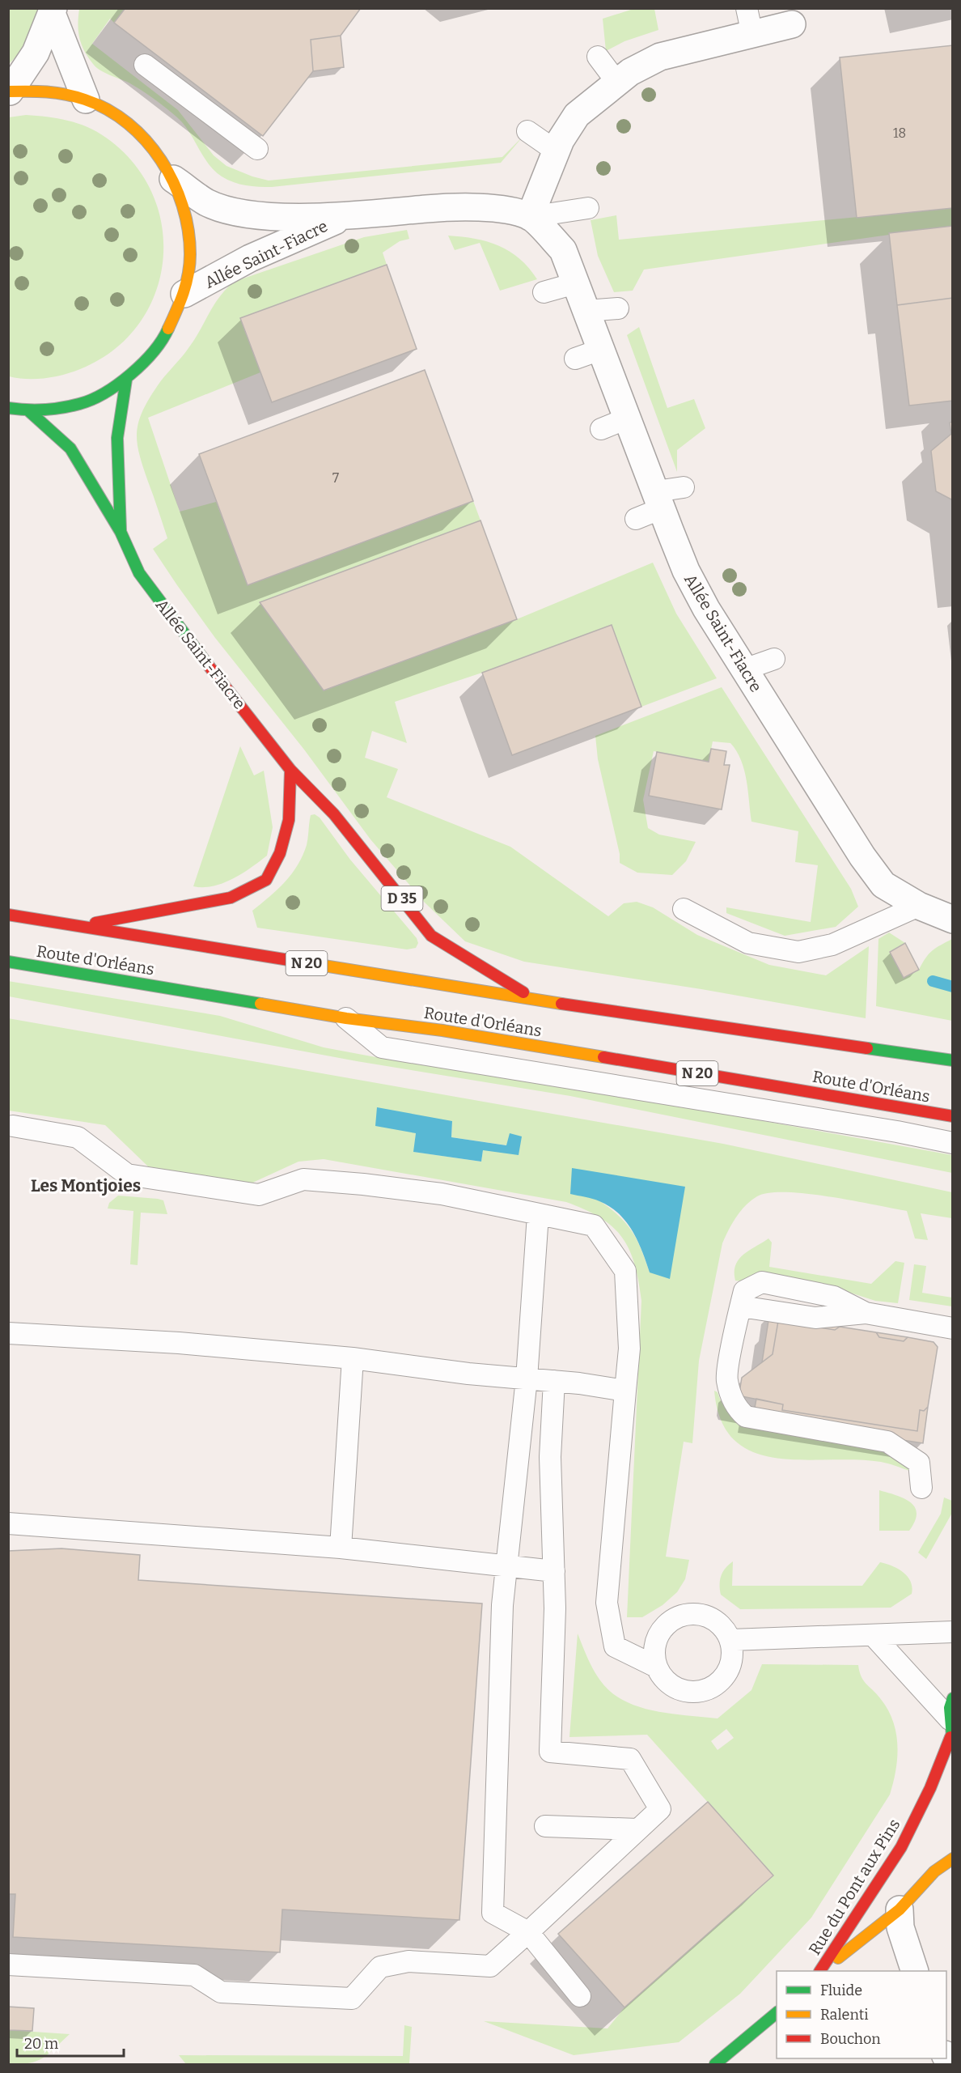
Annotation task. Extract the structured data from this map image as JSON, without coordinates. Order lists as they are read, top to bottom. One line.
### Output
{"streets":{"main road":["Allée Saint-Fiacre","D 35","Route d'Orléans","N 20","Rue du Pont aux Pins"]},"crossings":[["Allée Saint-Fiacre","D 35"],["D 35","Route d'Orléans"]],"districts":["Les Montjoies"],"house_numbers":["18","7"],"legend":["Fluide","Ralenti","Bouchon"],"scale_bar":"20 m"}
